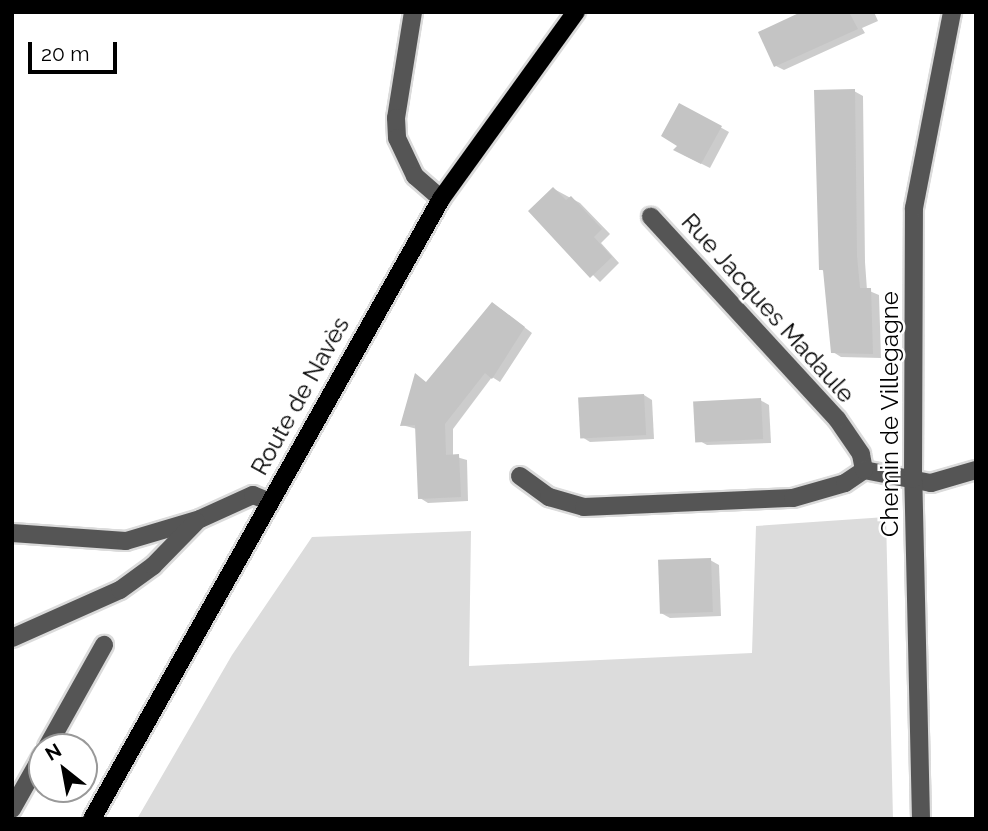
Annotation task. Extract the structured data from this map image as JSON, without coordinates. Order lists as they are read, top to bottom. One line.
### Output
{"streets":{"main road":["Route de Navès"],"street":["Rue Jacques Madaule","Chemin de Villegagne"]},"scale_bar":"20 m","north":"top left"}
